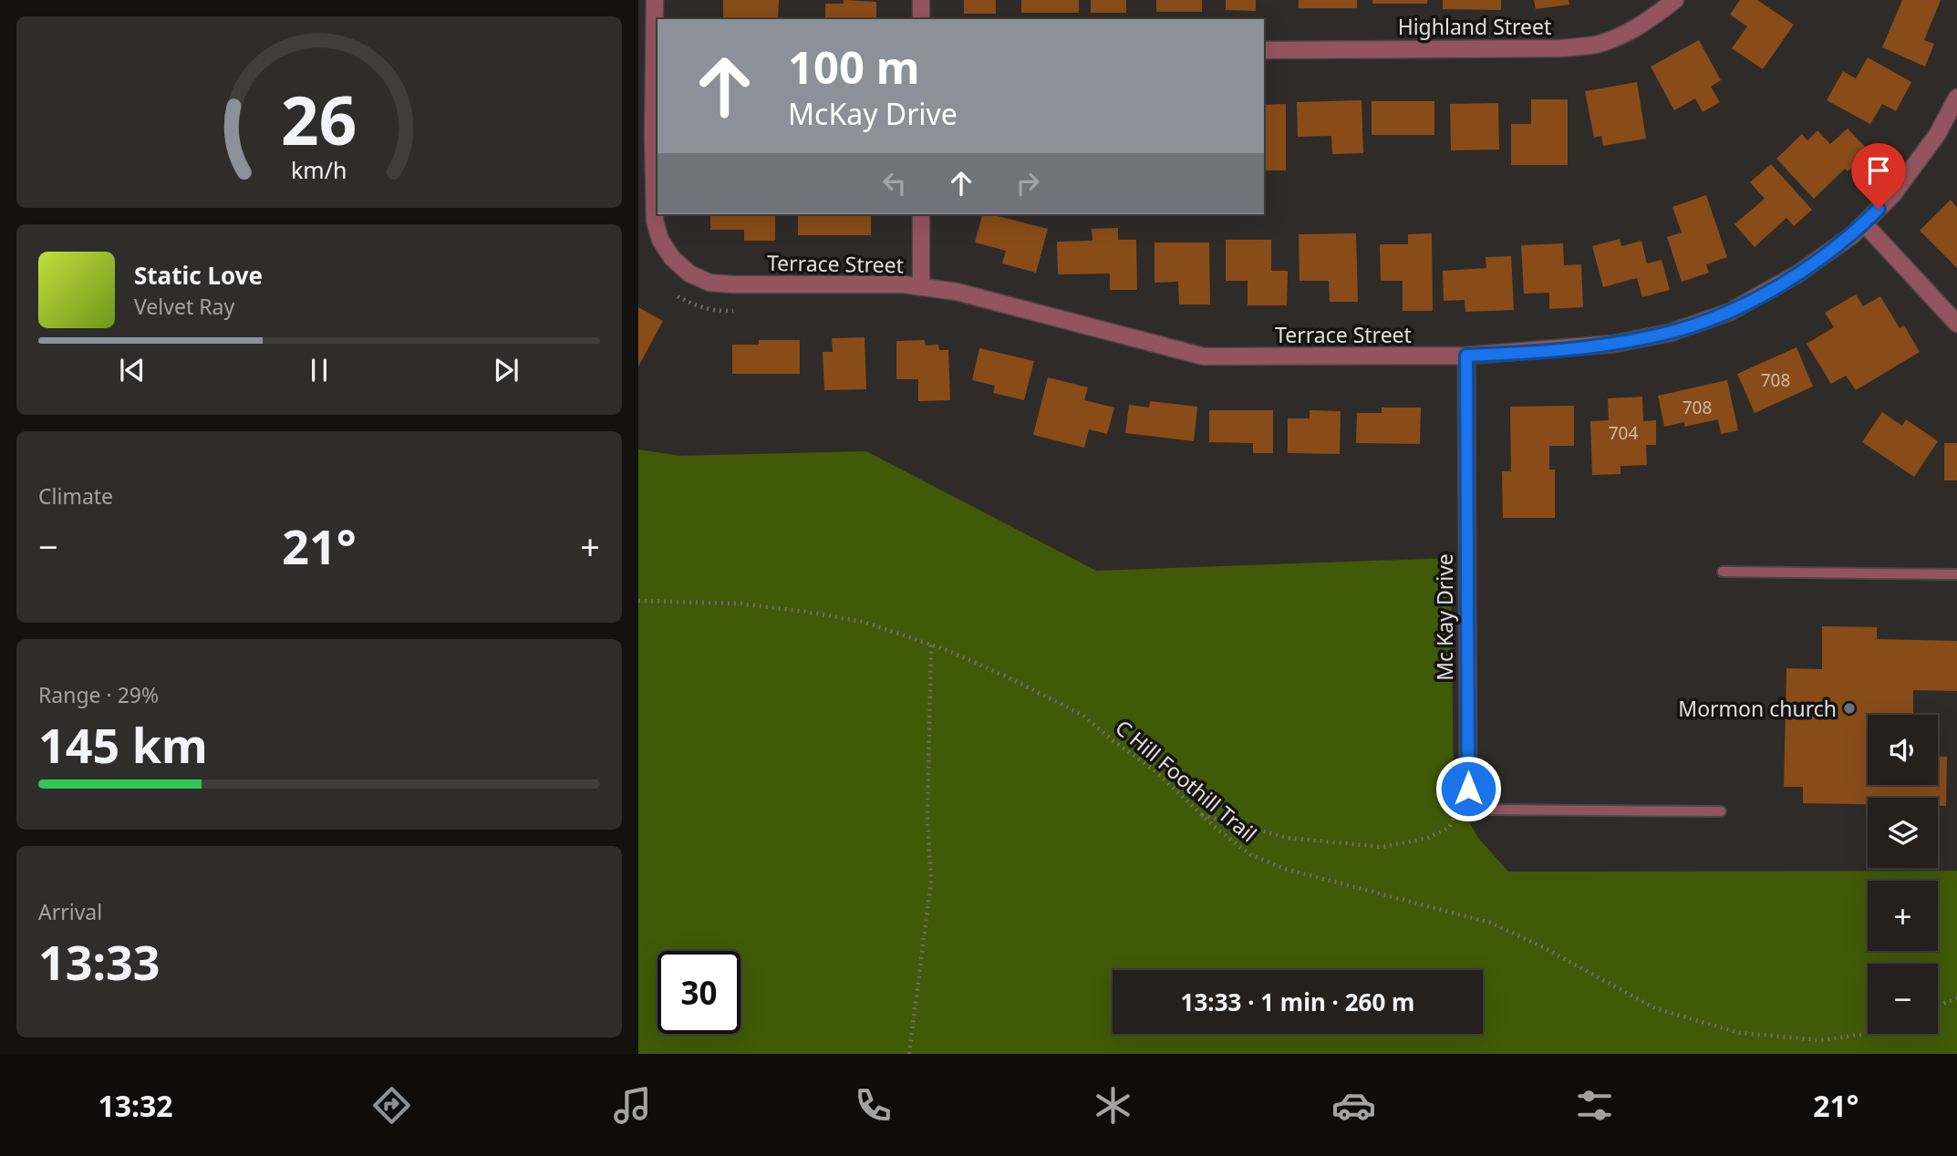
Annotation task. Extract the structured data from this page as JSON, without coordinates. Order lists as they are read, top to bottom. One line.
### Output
{"streets":{"street":["Highland Street","Terrace Street","Mc Kay Drive"],"path":["C Hill Foothill Trail"]},"crossings":[["Terrace Street","Mc Kay Drive"]],"places":["Mormon church"],"house_numbers":["708","708","704"],"page":{"turn":["100 m","McKay Drive"],"song":["Static Love","Velvet Ray"],"tile":["Climate",["Range · 29%","145 km"],["Arrival","13:33"]],"heat":["−","21°","+"],"map_buttons":["+","−"],"limit":"30","trip":"13:33 · 1 min · 260 m","tabs":["13:32","21°"],"gauge":["26","km/h"]}}
